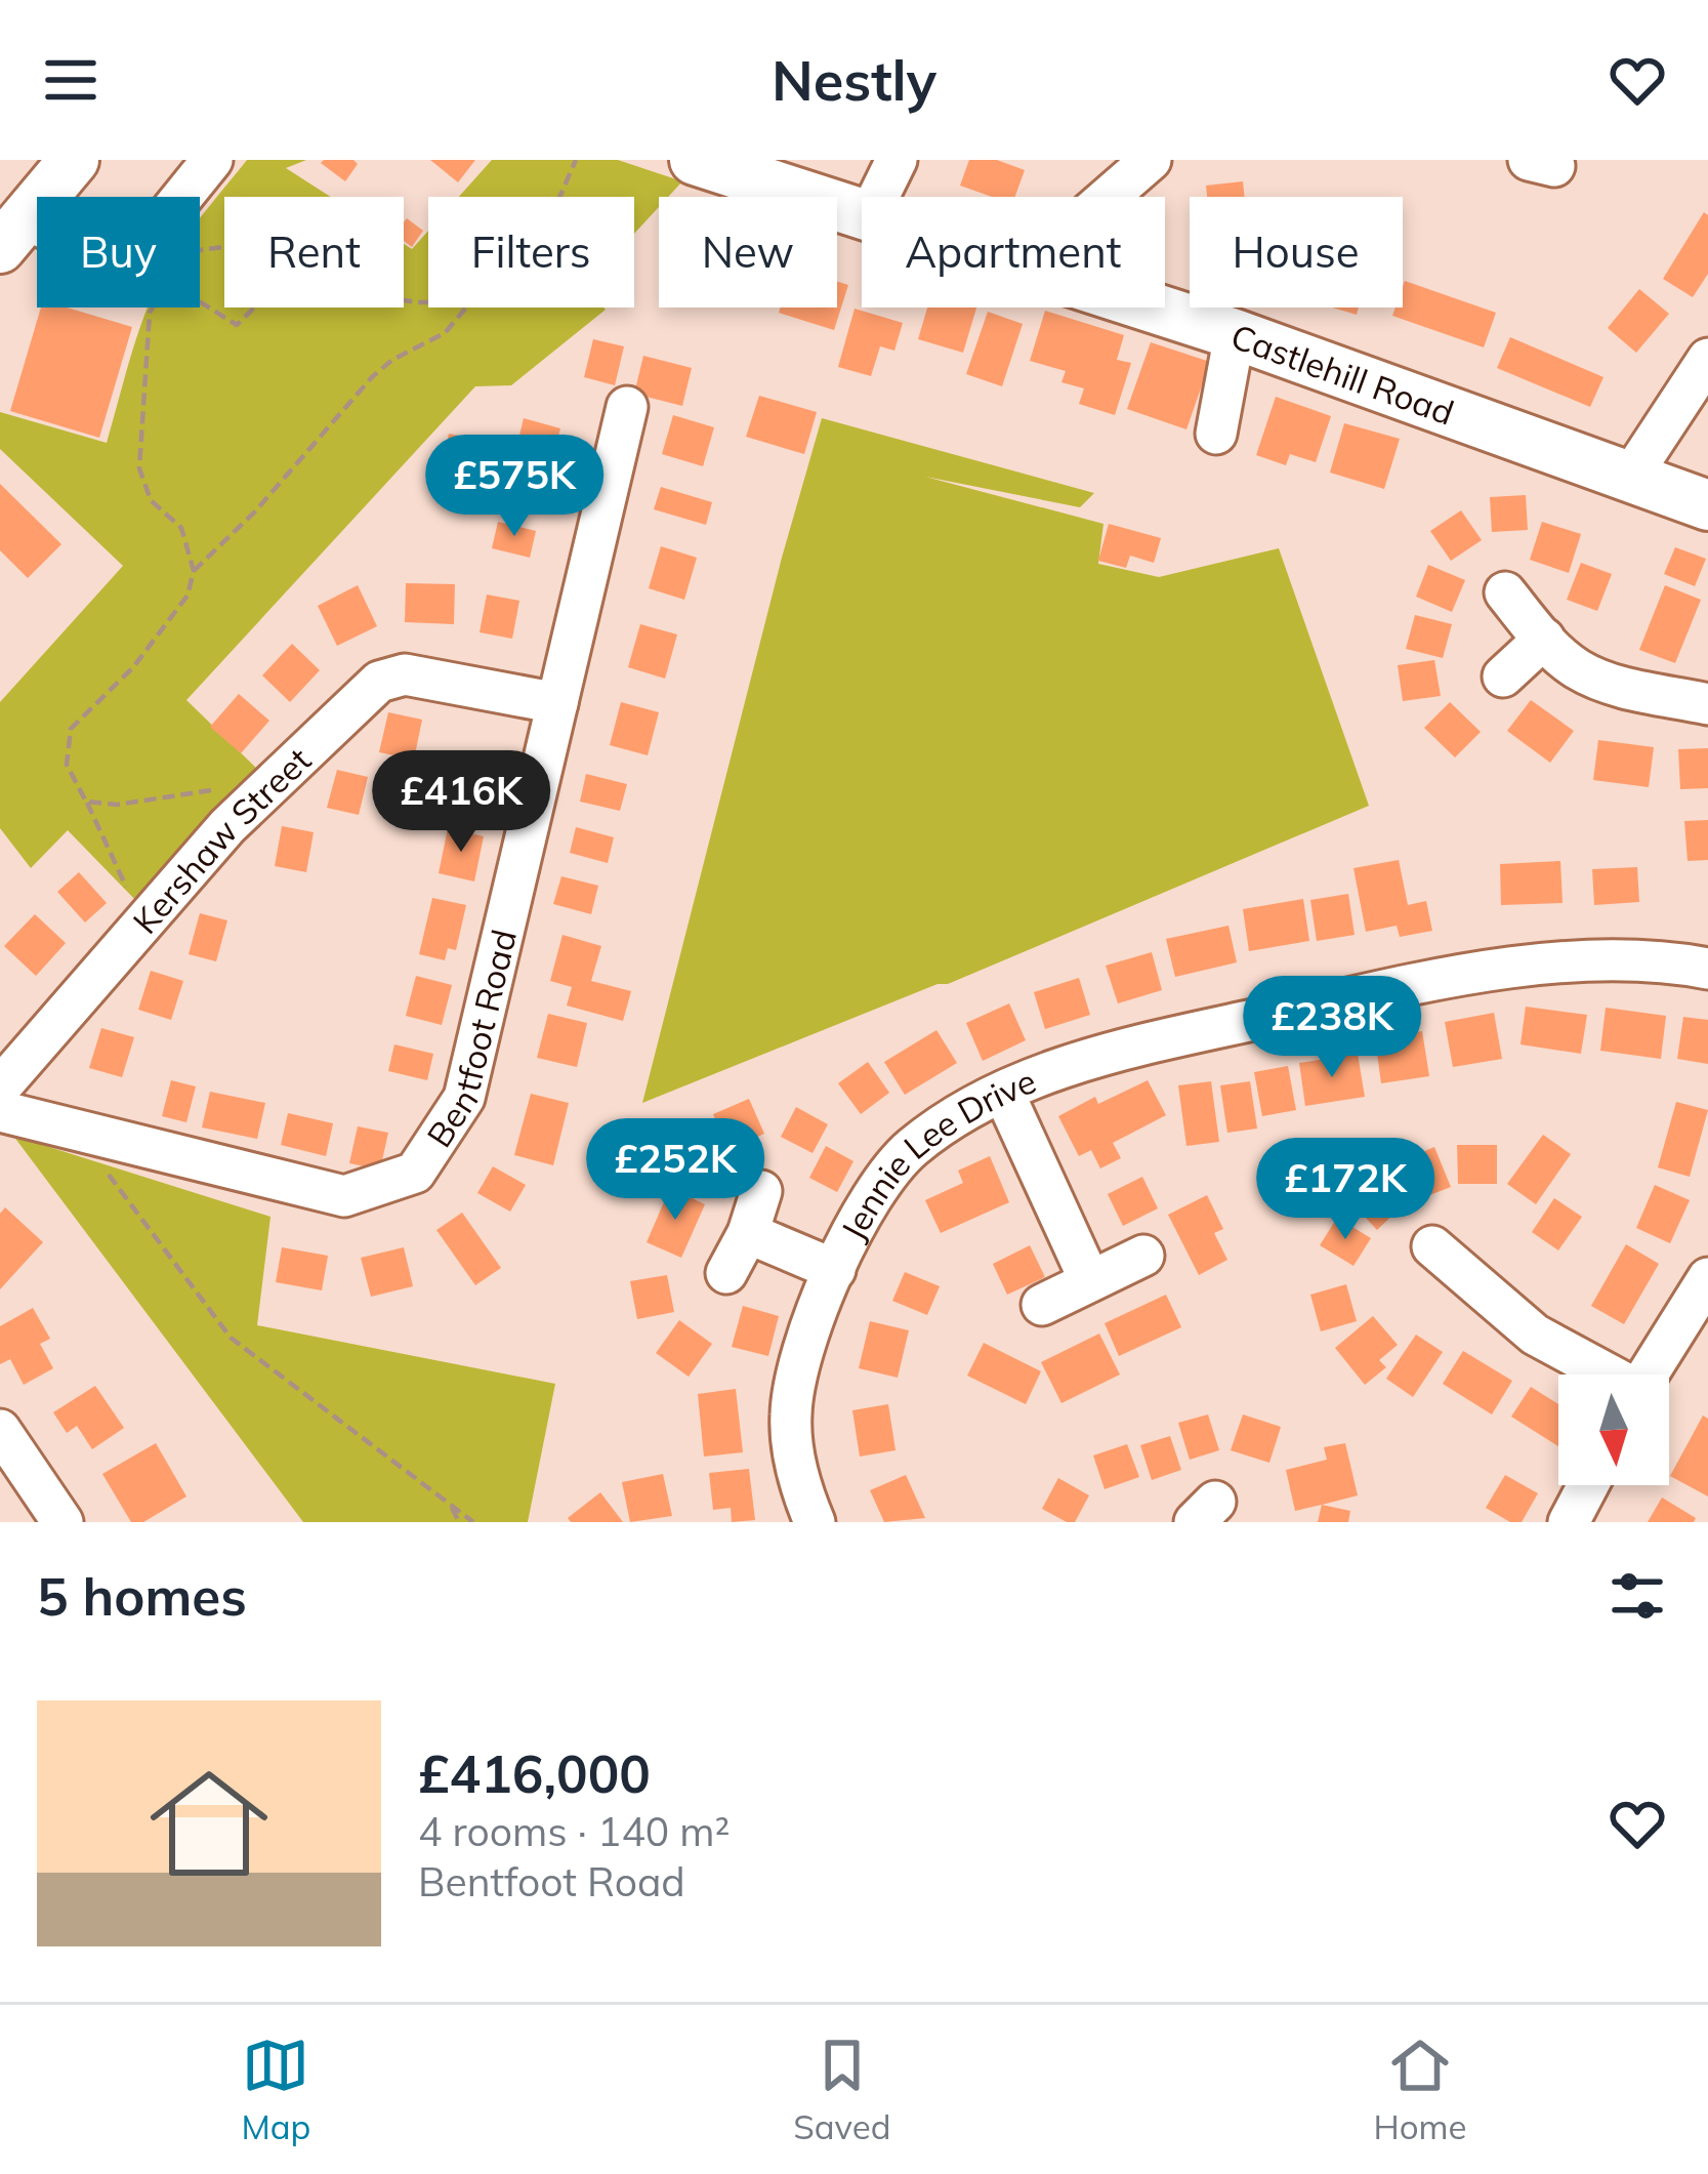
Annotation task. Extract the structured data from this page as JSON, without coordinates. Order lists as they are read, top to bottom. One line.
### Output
{"streets":{"main road":["Castlehill Road"],"street":["Kershaw Street","Bentfoot Road","Jennie Lee Drive"]},"crossings":[["Kershaw Street","Bentfoot Road"]],"north":"bottom","page":{"header":"Nestly","chip":["Buy","Rent","Filters","New","Apartment","House"],"price":["£575K","£416K","£238K","£252K","£172K"],"heading":"5 homes","list":[{"name":"£416,000","note":"4 rooms · 140 m² · Bentfoot Road"}],"tabs":["Map","Saved","Home"]}}
